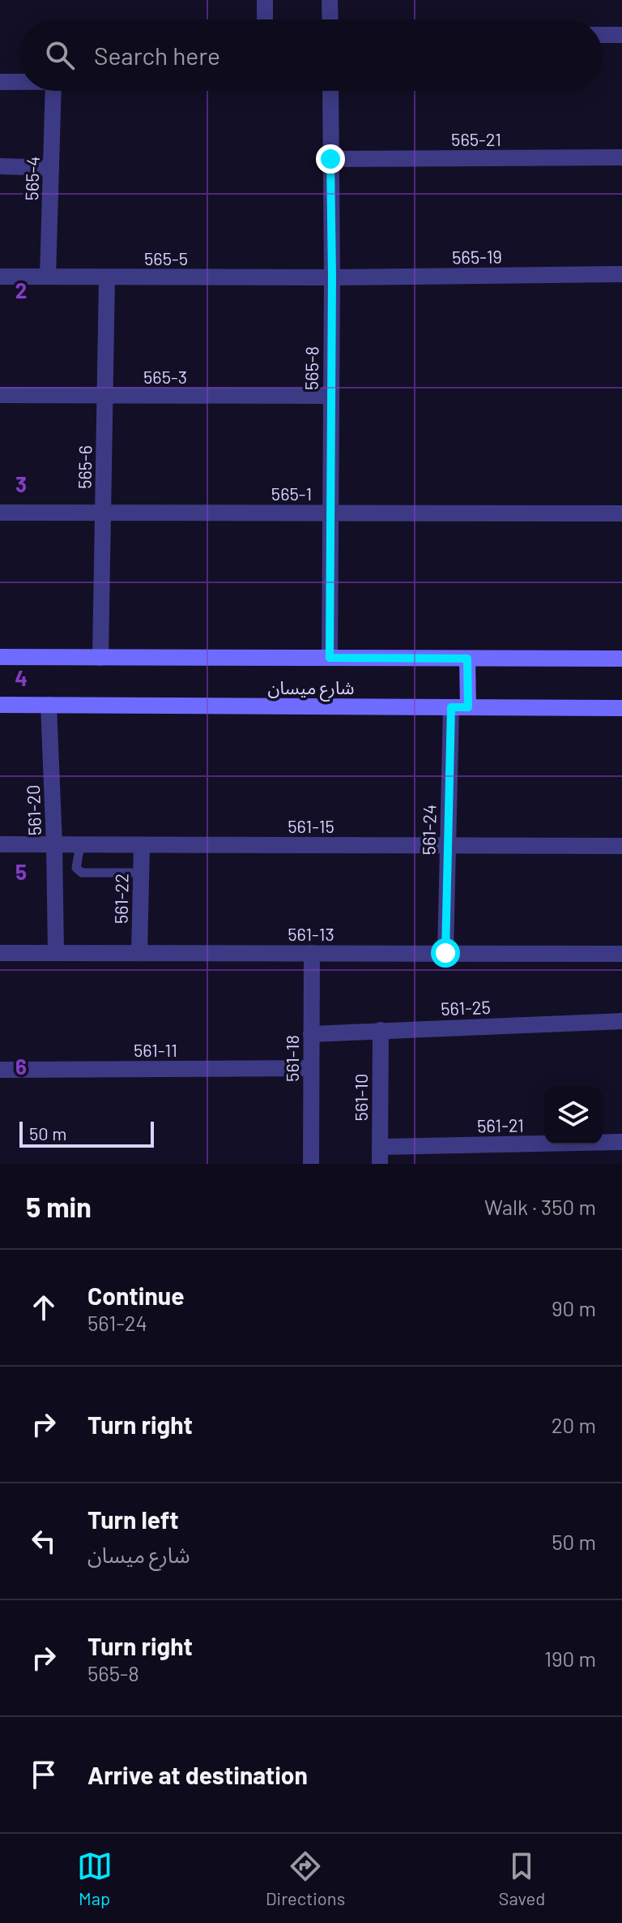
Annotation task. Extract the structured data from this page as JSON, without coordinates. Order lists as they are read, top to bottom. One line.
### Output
{"streets":{"street":["565-21","565-4","565-19","565-5","565-8","565-3","565-6","565-1","شارع ميسان","561-20","561-15","561-24","561-22","561-13","561-25","561-11","561-18","561-10","561-21"]},"crossings":[["565-21","565-8"],["565-4","565-5"],["565-19","565-5"],["565-19","565-8"],["565-5","565-8"],["565-5","565-6"],["565-8","565-3"],["565-8","565-1"],["565-8","شارع ميسان"],["565-3","565-6"],["565-6","565-1"],["565-6","شارع ميسان"],["شارع ميسان","561-20"],["شارع ميسان","561-24"],["561-20","561-15"],["561-20","561-13"],["561-15","561-24"],["561-15","561-22"],["561-24","561-13"],["561-22","561-13"],["561-13","561-18"],["561-25","561-18"],["561-25","561-10"],["561-11","561-18"],["561-10","561-21"]],"scale_bar":"50 m","page":{"search":"Search here","scale":"50 m","heading":["5 min","Walk · 350 m"],"list":[["Continue","561-24","90 m"],["Turn right","20 m"],["Turn left","شارع ميسان","50 m"],["Turn right","565-8","190 m"],"Arrive at destination"],"nav":["Map","Directions","Saved"]},"grid":{"rows":["2","3","4","5","6"]}}
